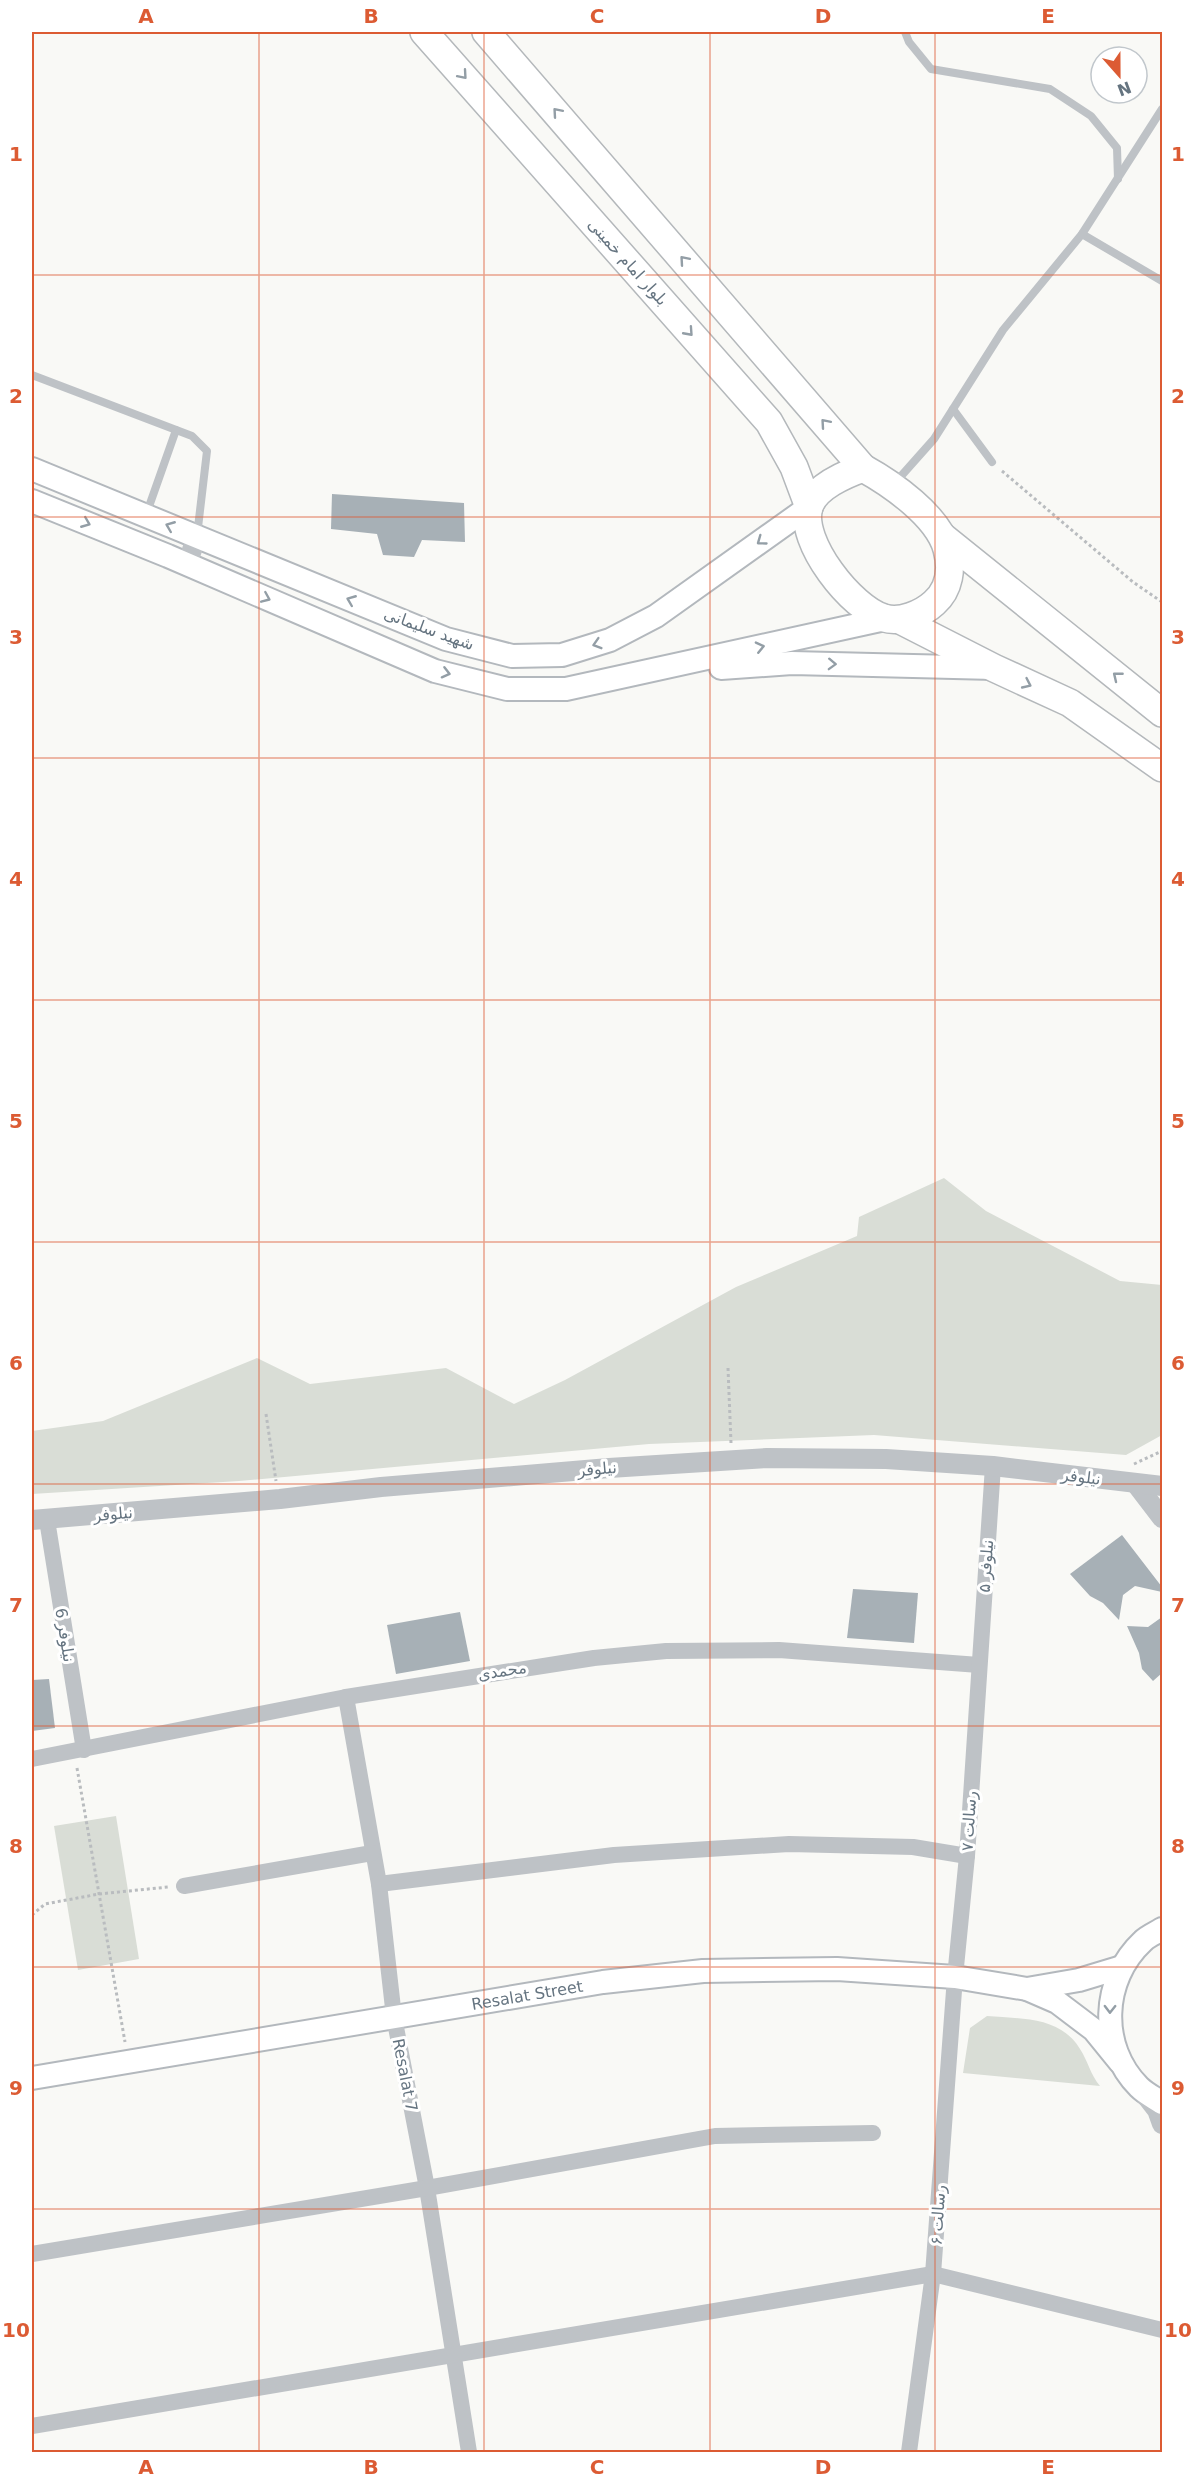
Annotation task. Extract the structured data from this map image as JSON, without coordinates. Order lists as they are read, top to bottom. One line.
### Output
{"streets":{"highway":["بلوار امام خمینی"],"main road":["شهید سلیمانی","Resalat Street"],"street":["نیلوفر","نیلوفر ۵","نیلوفر 6","محمدی","رسالت ۷","Resalat 7","رسالت ۶"]},"crossings":[["بلوار امام خمینی","شهید سلیمانی"],["نیلوفر","نیلوفر ۵"],["نیلوفر","نیلوفر 6"],["نیلوفر ۵","محمدی"],["نیلوفر ۵","رسالت ۷"],["نیلوفر 6","محمدی"],["محمدی","رسالت ۷"],["محمدی","Resalat 7"],["رسالت ۷","Resalat Street"],["رسالت ۷","رسالت ۶"],["Resalat Street","Resalat 7"],["Resalat Street","رسالت ۶"]],"north":"bottom","grid":{"columns":["A","B","C","D","E"],"rows":["1","2","3","4","5","6","7","8","9","10"]}}
